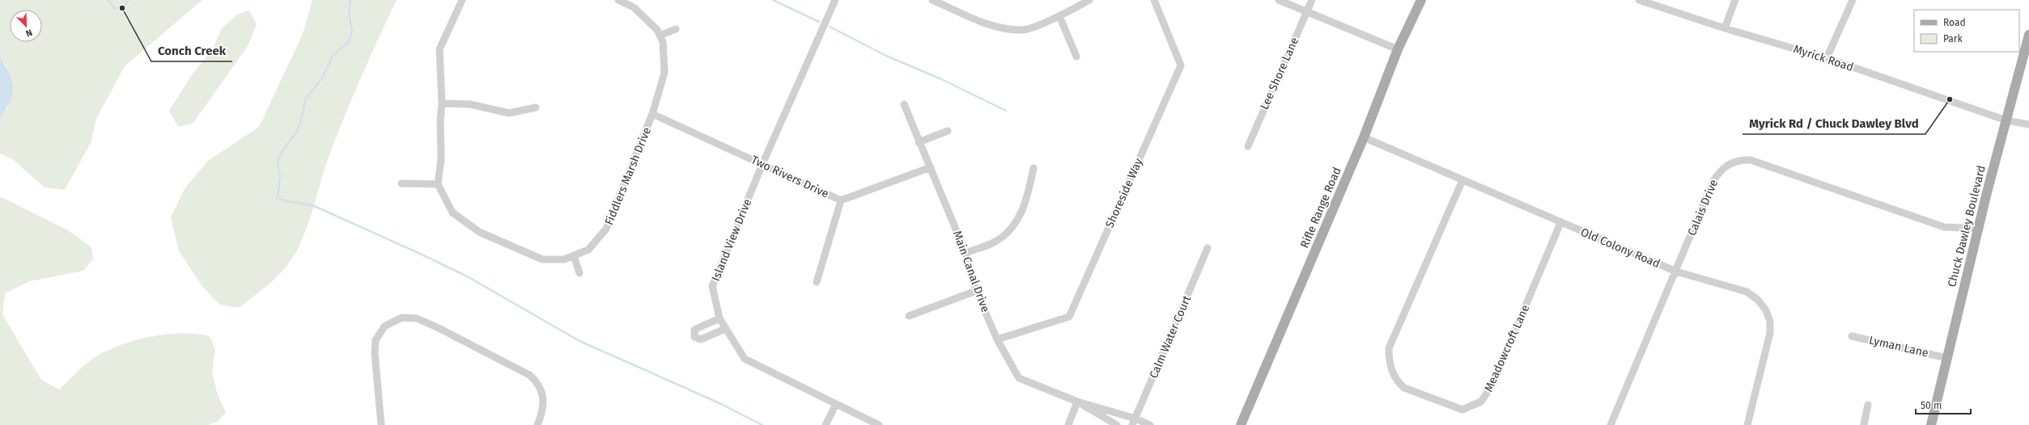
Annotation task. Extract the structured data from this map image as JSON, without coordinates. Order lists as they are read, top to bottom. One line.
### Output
{"streets":{"main road":["Rifle Range Road","Chuck Dawley Boulevard"],"street":["Myrick Road","Lee Shore Lane","Fiddlers Marsh Drive","Two Rivers Drive","Shoreside Way","Calais Drive","Island View Drive","Old Colony Road","Main Canal Drive","Calm Water Court","Lyman Lane","Meadowcroft Lane"]},"crossings":[["Myrick Road","Chuck Dawley Boulevard"],["Fiddlers Marsh Drive","Two Rivers Drive"],["Two Rivers Drive","Island View Drive"],["Two Rivers Drive","Main Canal Drive"],["Shoreside Way","Main Canal Drive"],["Rifle Range Road","Old Colony Road"],["Calais Drive","Chuck Dawley Boulevard"],["Calais Drive","Old Colony Road"],["Chuck Dawley Boulevard","Lyman Lane"],["Old Colony Road","Meadowcroft Lane"],["Main Canal Drive","Calm Water Court"]],"places":["Conch Creek","Myrick Rd / Chuck Dawley Blvd"],"legend":["Road","Park"],"scale_bar":"50 m","north":"bottom right"}
